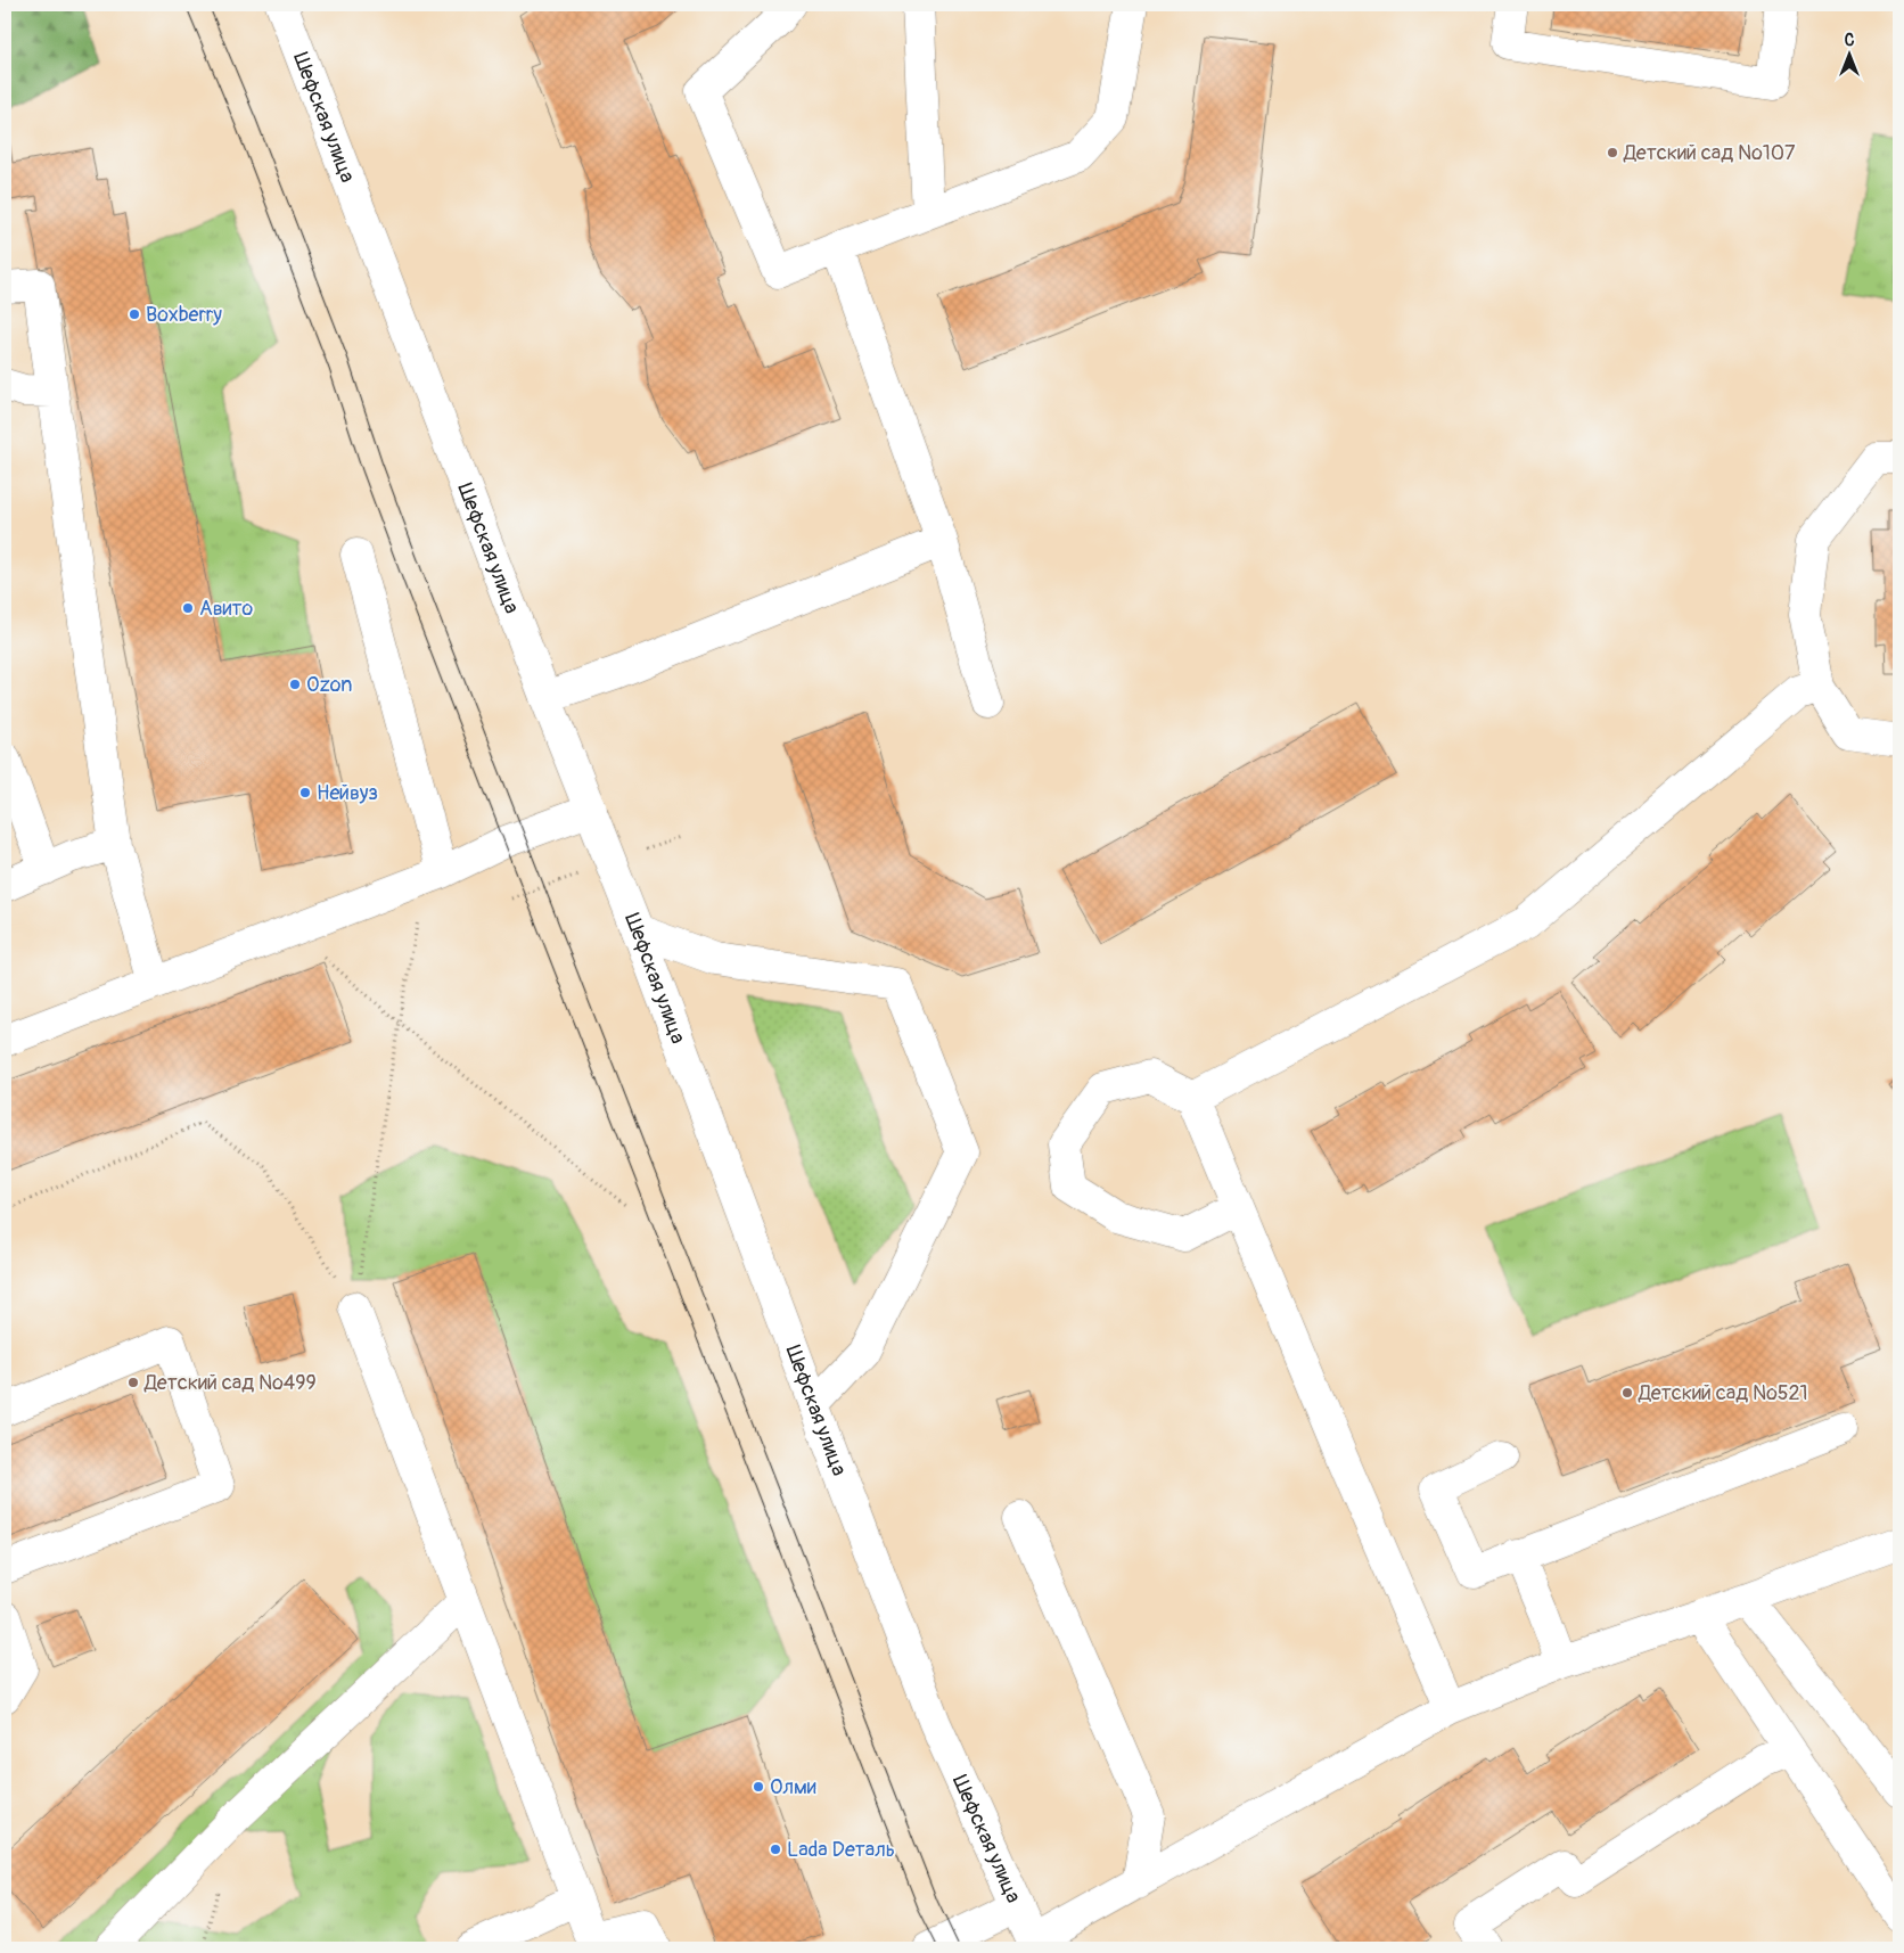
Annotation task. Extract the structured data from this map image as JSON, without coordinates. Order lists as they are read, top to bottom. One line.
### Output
{"streets":{"main road":["Шефская улица"]},"places":["Детский сад №107","Boxberry","Авито","Ozon","Нейвуз","Детский сад №499","Детский сад №521","Олми","Lada Dеталь"],"north":"top"}
